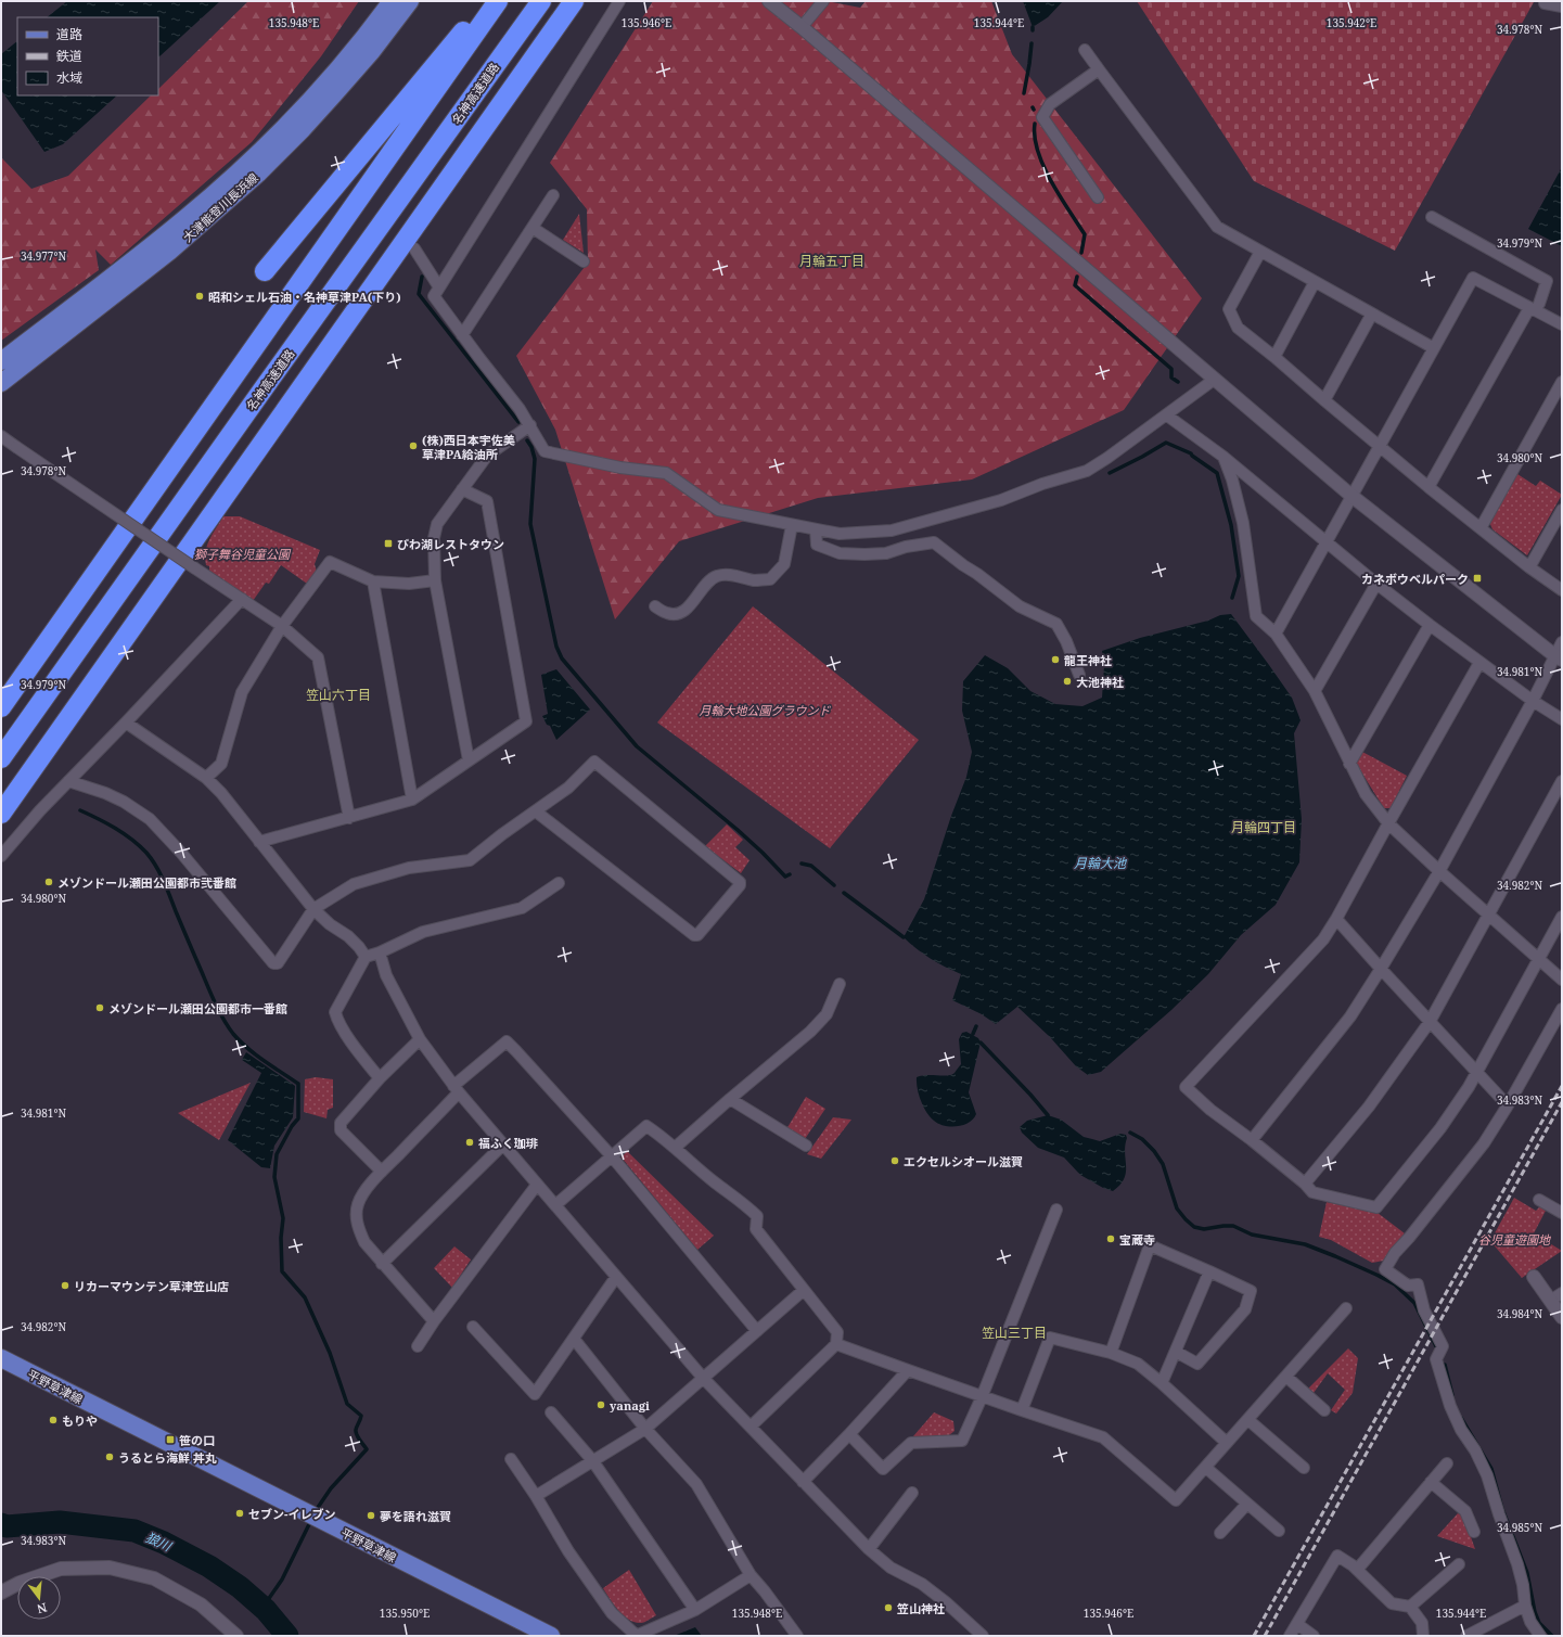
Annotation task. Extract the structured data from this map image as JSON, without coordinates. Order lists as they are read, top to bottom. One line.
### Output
{"streets":{"highway":["名神高速道路"],"main road":["大津能登川長浜線","平野草津線"]},"districts":["月輪五丁目","笠山六丁目","月輪四丁目","笠山三丁目"],"water":["月輪大池","狼川"],"parks":["獅子舞谷児童公園","月輪大地公園グラウンド","谷児童遊園地"],"places":{"other":["昭和シェル石油・名神草津PA(下り)","(株)西日本宇佐美 草津PA給油所","龍王神社","大池神社","メゾンドール瀬田公園都市弐番館","メゾンドール瀬田公園都市一番館","福ふく珈琲","エクセルシオール滋賀","宝蔵寺","リカーマウンテン草津笠山店","yanagi","もりや","うるとら海鮮 丼丸","セブン-イレブン","夢を語れ滋賀","笠山神社"],"transit":["びわ湖レストタウン","カネボウベルパーク","笹の口"]},"legend":["道路","鉄道","水域"],"north":"bottom","coordinates":["135.948°E","135.946°E","135.944°E","135.942°E","34.978°N","34.979°N","34.977°N","34.980°N","34.981°N","34.982°N","34.983°N","34.984°N","34.985°N","135.950°E"]}
